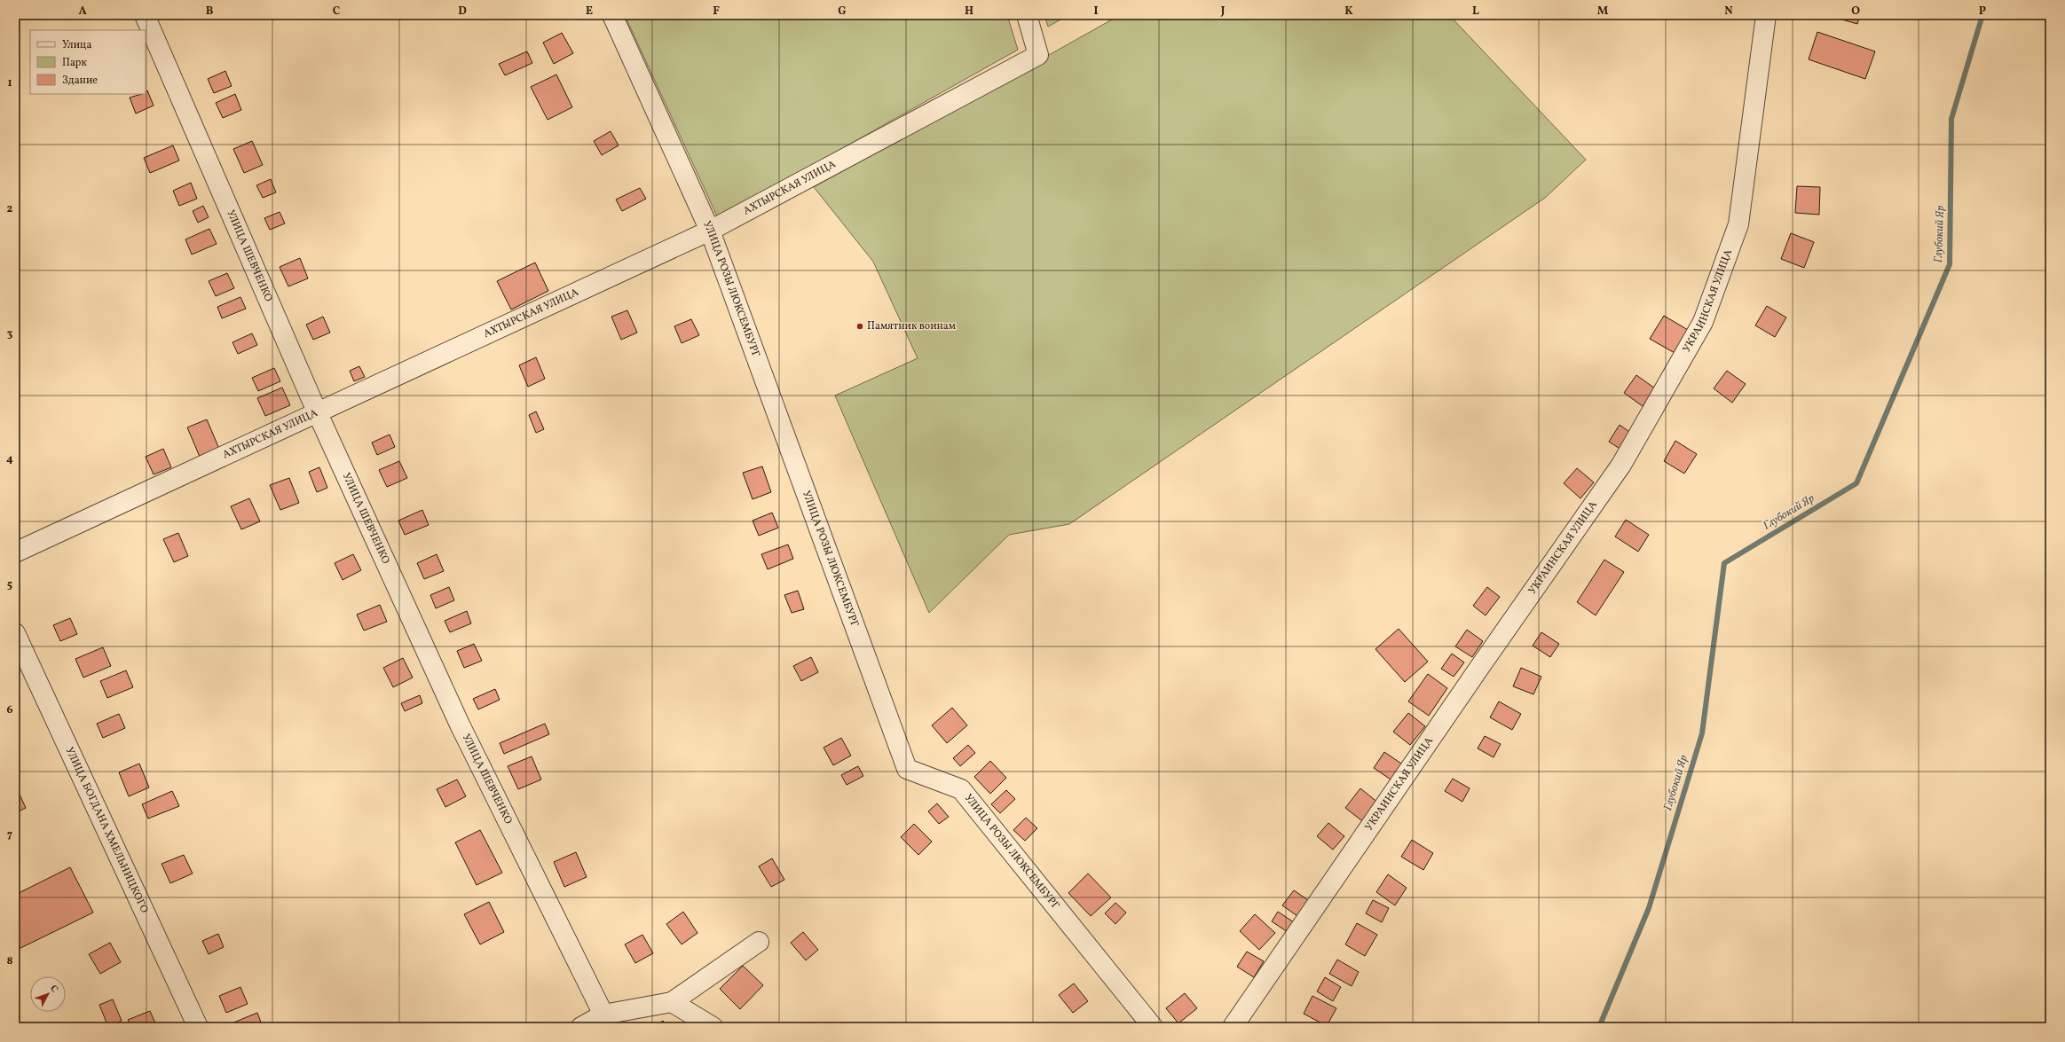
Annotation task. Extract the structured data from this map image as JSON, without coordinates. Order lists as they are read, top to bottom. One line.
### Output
{"streets":{"street":["АХТЫРСКАЯ УЛИЦА","УЛИЦА ШЕВЧЕНКО","УЛИЦА РОЗЫ ЛЮКСЕМБУРГ","УКРАИНСКАЯ УЛИЦА","УЛИЦА БОГДАНА ХМЕЛЬНИЦКОГО"]},"crossings":[["АХТЫРСКАЯ УЛИЦА","УЛИЦА ШЕВЧЕНКО"],["АХТЫРСКАЯ УЛИЦА","УЛИЦА РОЗЫ ЛЮКСЕМБУРГ"]],"water":["Глубокий Яр"],"places":["Памятник воинам"],"legend":["Улица","Парк","Здание"],"north":"top right","grid":{"columns":["A","B","C","D","E","F","G","H","I","J","K","L","M","N","O","P"],"rows":["1","2","3","4","5","6","7","8"]}}
